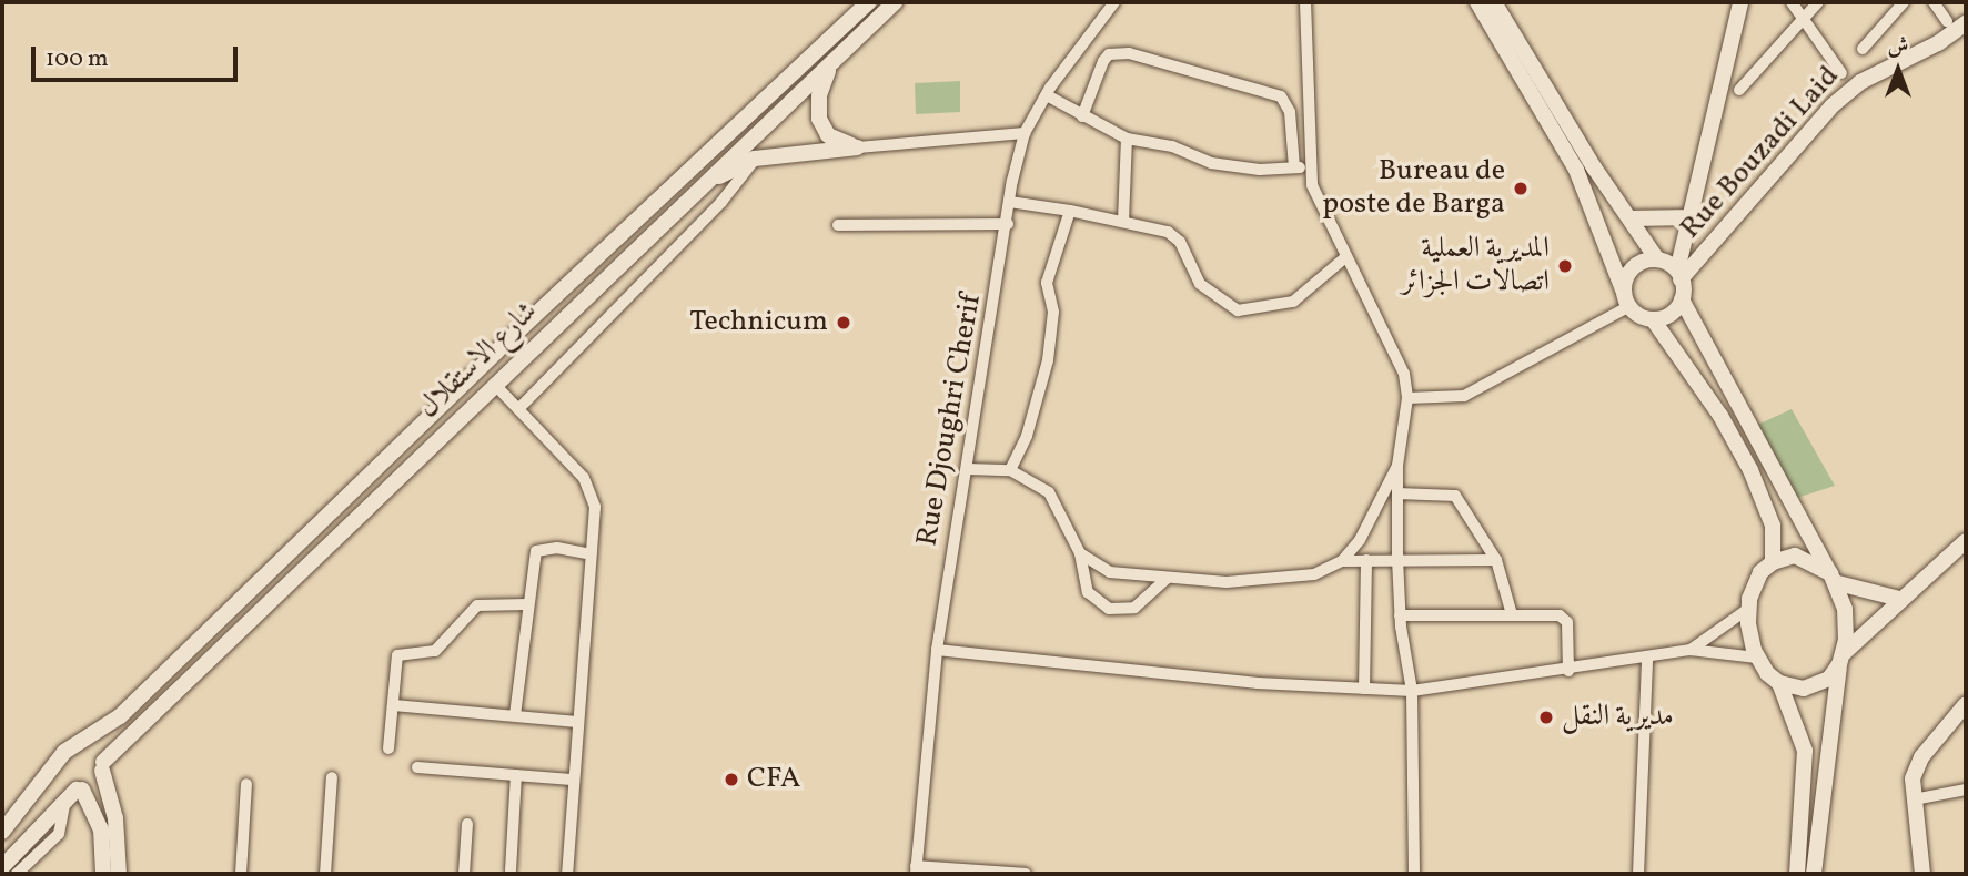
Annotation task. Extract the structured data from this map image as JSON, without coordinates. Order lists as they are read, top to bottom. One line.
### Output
{"streets":{"main road":["Rue Bouzadi Laid","شارع الاستقلال"],"street":["Rue Djoughri Cherif"]},"places":["Bureau de poste de Barga","المديرية العملية اتصالات الجزائر","Technicum","مديرية النقل","CFA"],"scale_bar":"100 m","north":"top"}
